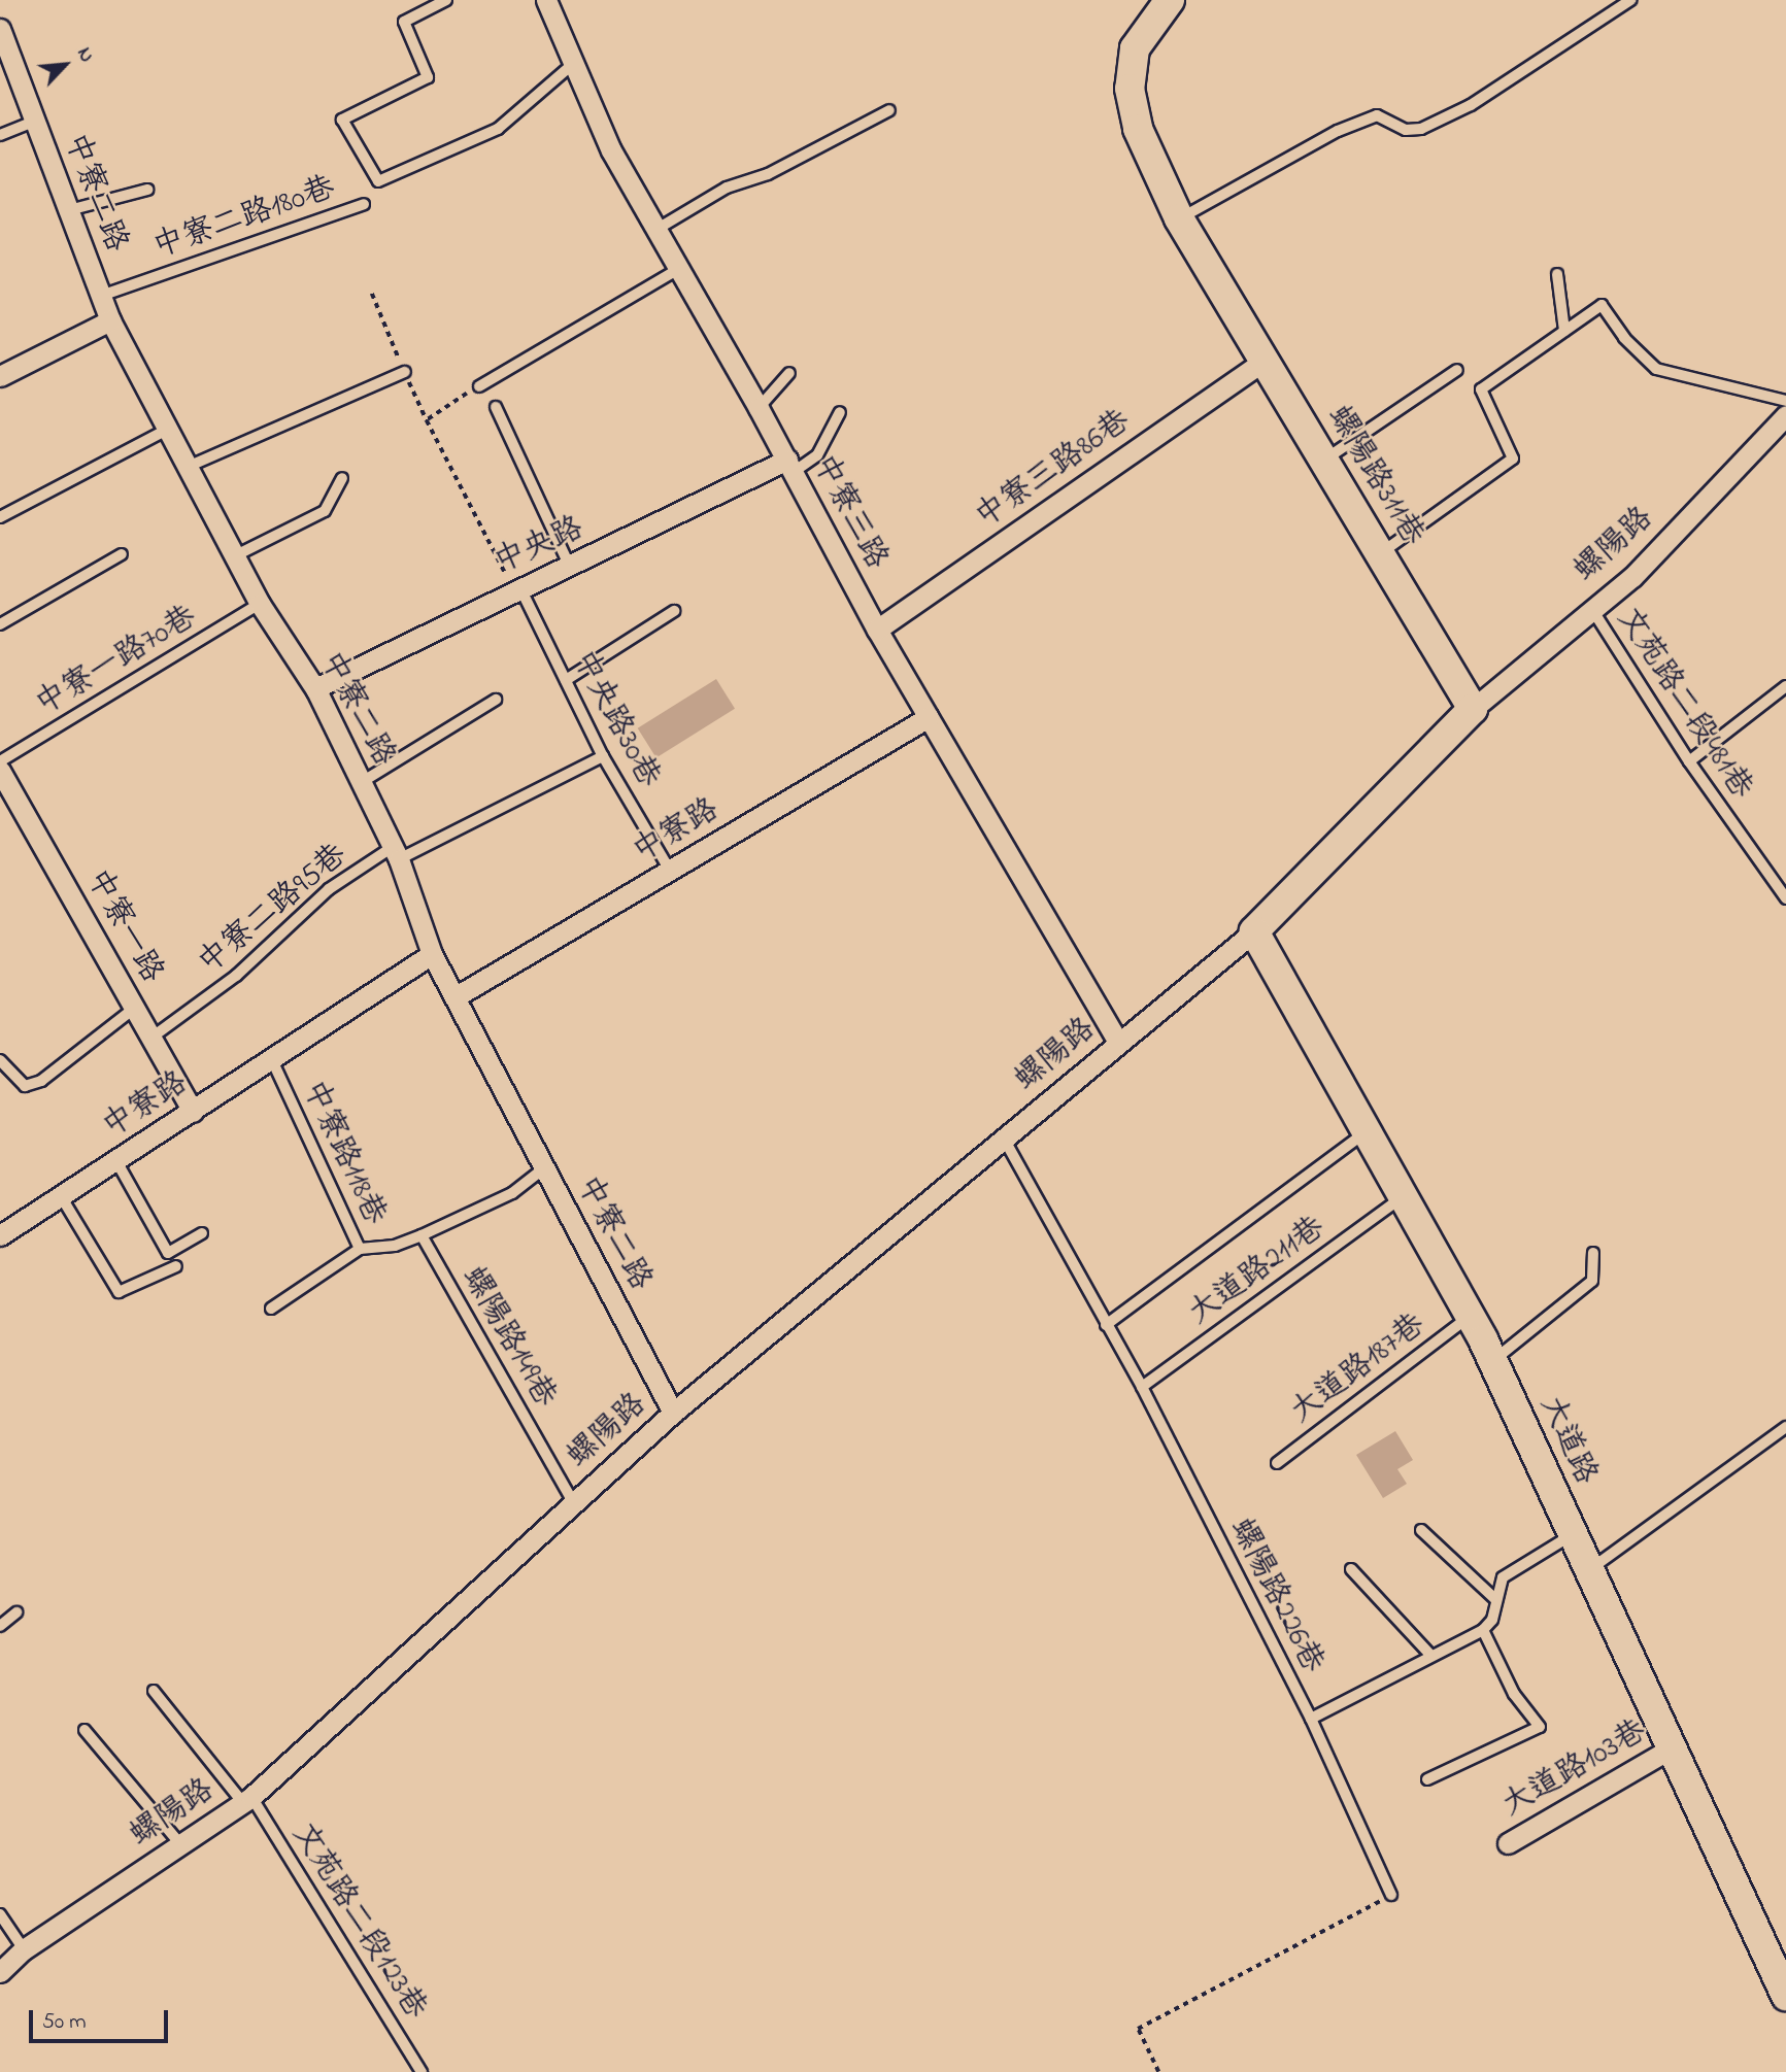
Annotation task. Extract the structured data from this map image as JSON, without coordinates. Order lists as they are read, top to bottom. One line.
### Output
{"streets":{"street":["中寮二路","中寮三路86巷","螺陽路311巷","中寮三路","螺陽路","中央路","中寮路","中寮一路","大道路","大道路103巷"],"lane":["中寮二路180巷","中寮一路70巷","文苑路二段481巷","中央路30巷","中寮二路95巷","中寮路118巷","大道路211巷","螺陽路149巷","大道路187巷","螺陽路226巷","文苑路二段123巷"]},"crossings":[["中寮二路","中寮二路180巷"],["中寮二路","螺陽路"],["中寮二路","中央路"],["中寮二路","中寮一路70巷"],["中寮二路","中寮路"],["中寮二路","中寮二路95巷"],["中寮三路86巷","螺陽路311巷"],["中寮三路86巷","中寮三路"],["螺陽路311巷","螺陽路"],["中寮三路","螺陽路"],["中寮三路","中央路"],["中寮三路","中寮路"],["螺陽路","文苑路二段481巷"],["螺陽路","螺陽路149巷"],["螺陽路","大道路"],["螺陽路","螺陽路226巷"],["螺陽路","文苑路二段123巷"],["中央路","中央路30巷"],["中央路30巷","中寮路"],["中央路30巷","中寮二路95巷"],["中寮路","中寮一路"],["中寮路","中寮路118巷"],["中寮二路95巷","中寮一路"],["大道路211巷","大道路"],["大道路211巷","螺陽路226巷"],["大道路187巷","大道路"],["大道路","大道路103巷"]],"scale_bar":"50 m","north":"top right"}
